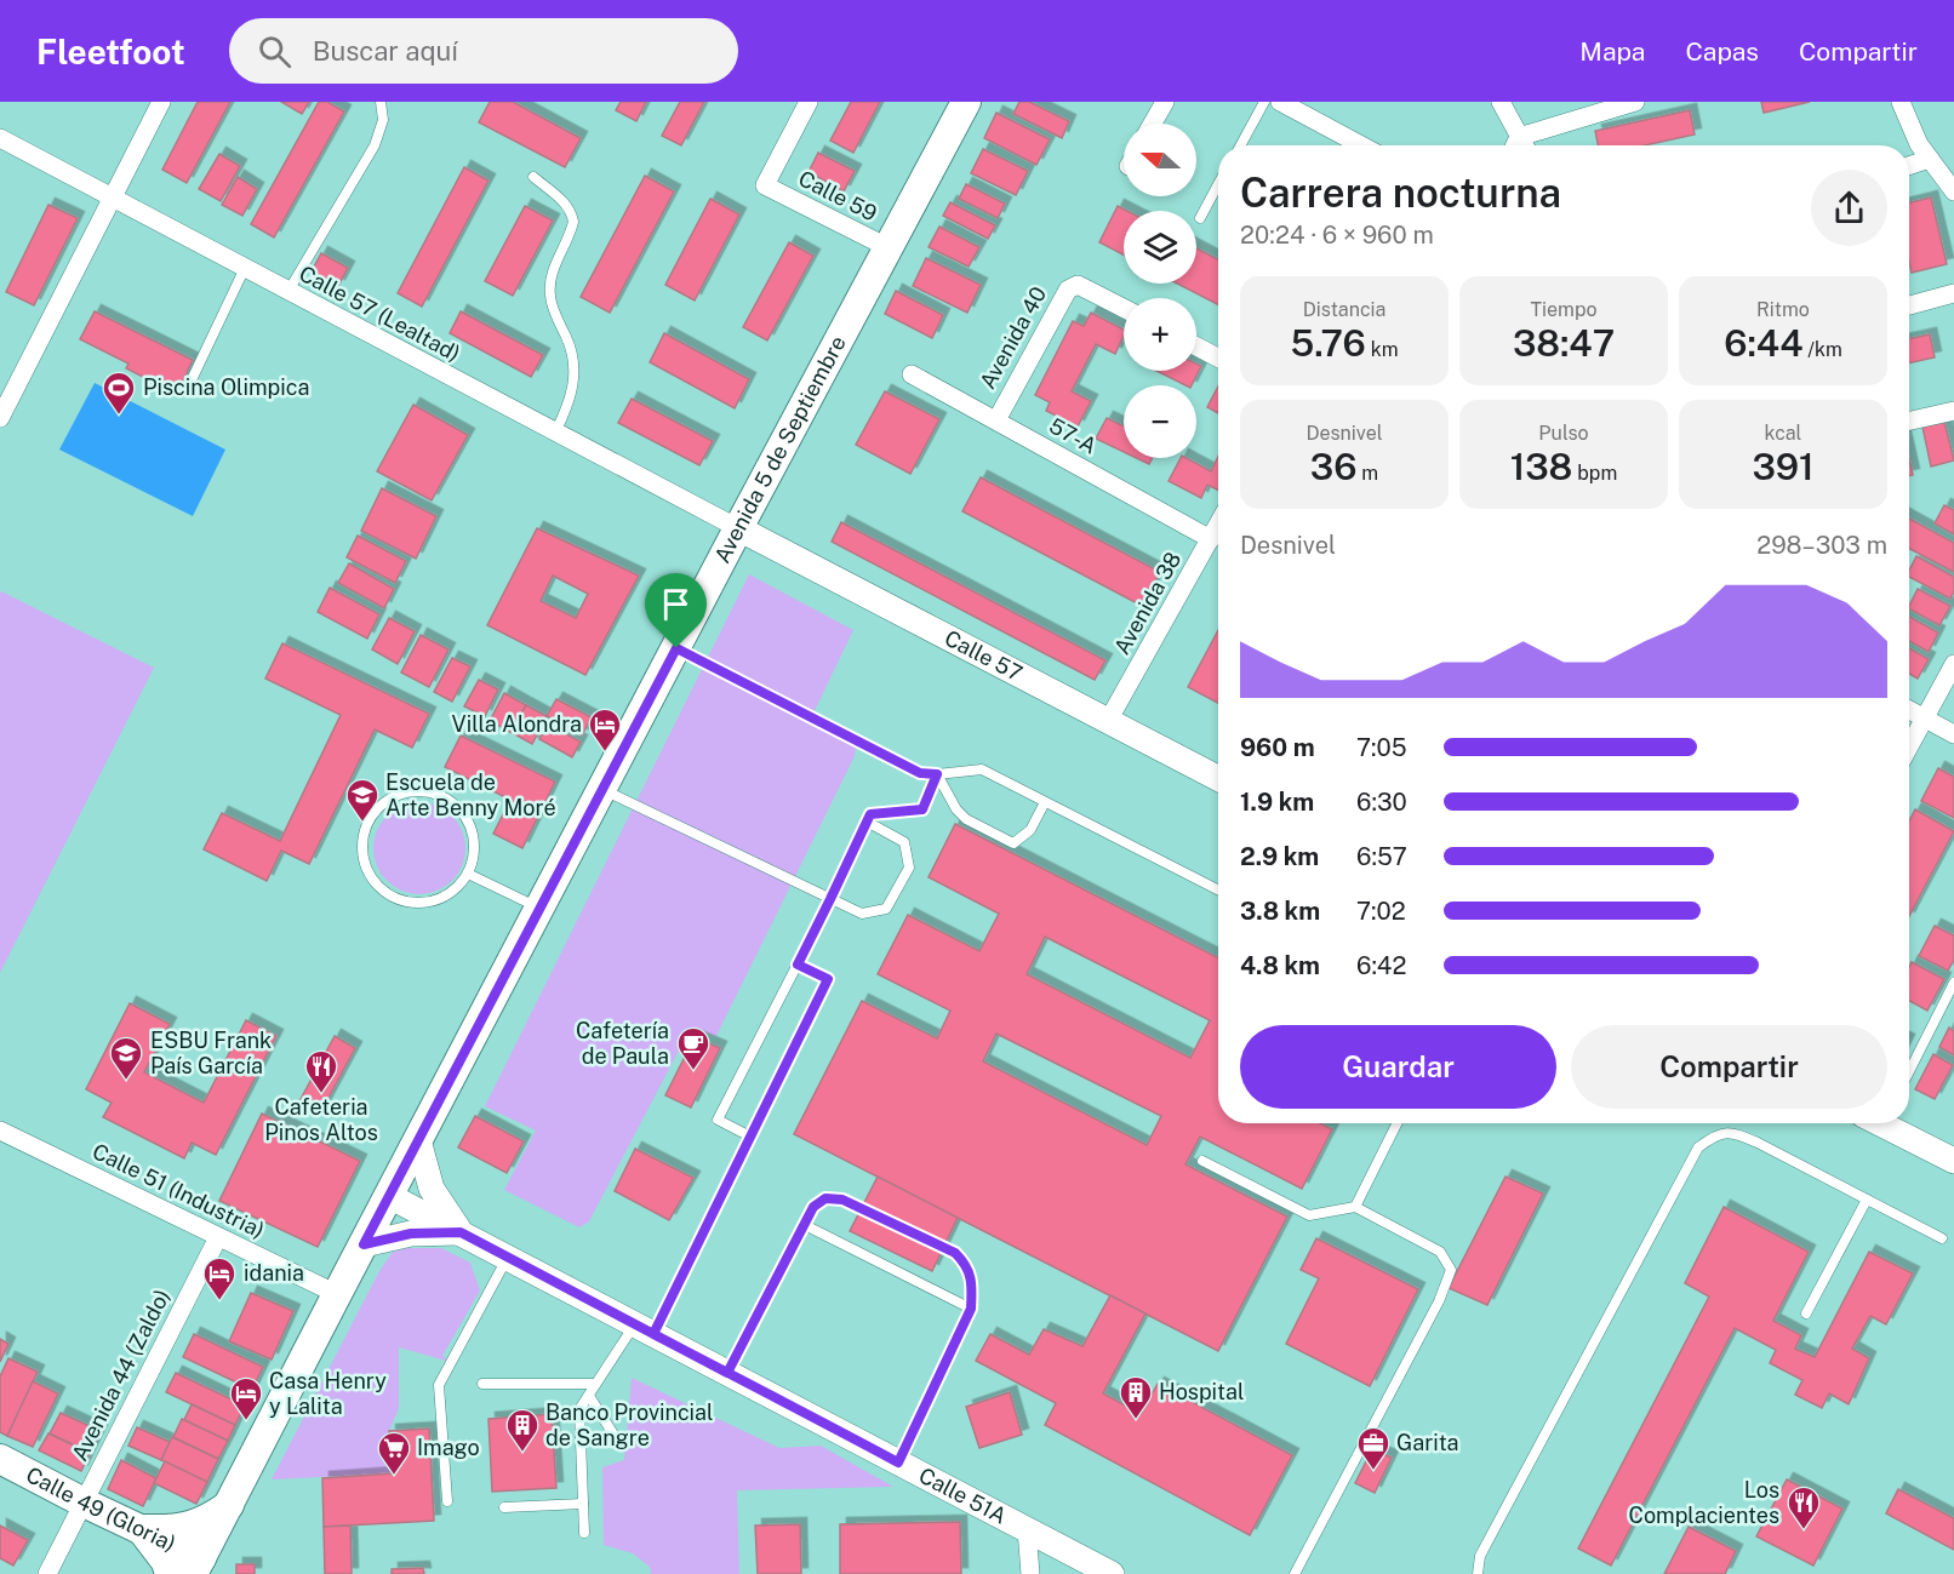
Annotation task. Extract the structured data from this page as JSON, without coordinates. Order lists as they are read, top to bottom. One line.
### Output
{"streets":{"main road":["Avenida 5 de Septiembre","Calle 57","Calle 51A","Calle 49 (Gloria)"],"street":["Calle 59","Calle 57 (Lealtad)","Avenida 40","57-A","Avenida 38","Calle 51 (Industria)","Avenida 44 (Zaldo)"]},"crossings":[["Calle 59","Avenida 5 de Septiembre"],["Calle 57 (Lealtad)","Avenida 5 de Septiembre"],["Calle 57 (Lealtad)","Calle 57"],["Avenida 40","57-A"],["57-A","Avenida 38"],["Avenida 5 de Septiembre","Calle 57"],["Avenida 5 de Septiembre","Calle 51 (Industria)"],["Avenida 5 de Septiembre","Calle 51A"],["Avenida 5 de Septiembre","Calle 49 (Gloria)"],["Avenida 38","Calle 57"],["Calle 51 (Industria)","Avenida 44 (Zaldo)"],["Avenida 44 (Zaldo)","Calle 49 (Gloria)"]],"places":{"sports":["Piscina Olimpica"],"hotel":["Villa Alondra","idania","Casa Henry y Lalita"],"school or university":["Escuela de Arte Benny Moré","ESBU Frank País García"],"cafe":["Cafetería de Paula"],"restaurant":["Cafeteria Pinos Altos","Los Complacientes"],"building":["Hospital","Banco Provincial de Sangre"],"office":["Garita"],"supermarket":["Imago"]},"north":"left","page":{"header":"Fleetfoot","search":"Buscar aquí","nav":["Mapa","Capas","Compartir"],"map_buttons":["+","−"],"heading":["Carrera nocturna","20:24 · 6 × 960 m"],"stats":[["Distancia","5.76 km"],["Tiempo","38:47"],["Ritmo","6:44 /km"],["Desnivel","36 m"],["Pulso","138 bpm"],["kcal","391"]],"chart":["Desnivel","298–303 m"],"list":[{"name":"960 m","note":"7:05"},{"name":"1.9 km","note":"6:30"},{"name":"2.9 km","note":"6:57"},{"name":"3.8 km","note":"7:02"},{"name":"4.8 km","note":"6:42"}],"buttons":["Guardar","Compartir"]}}
